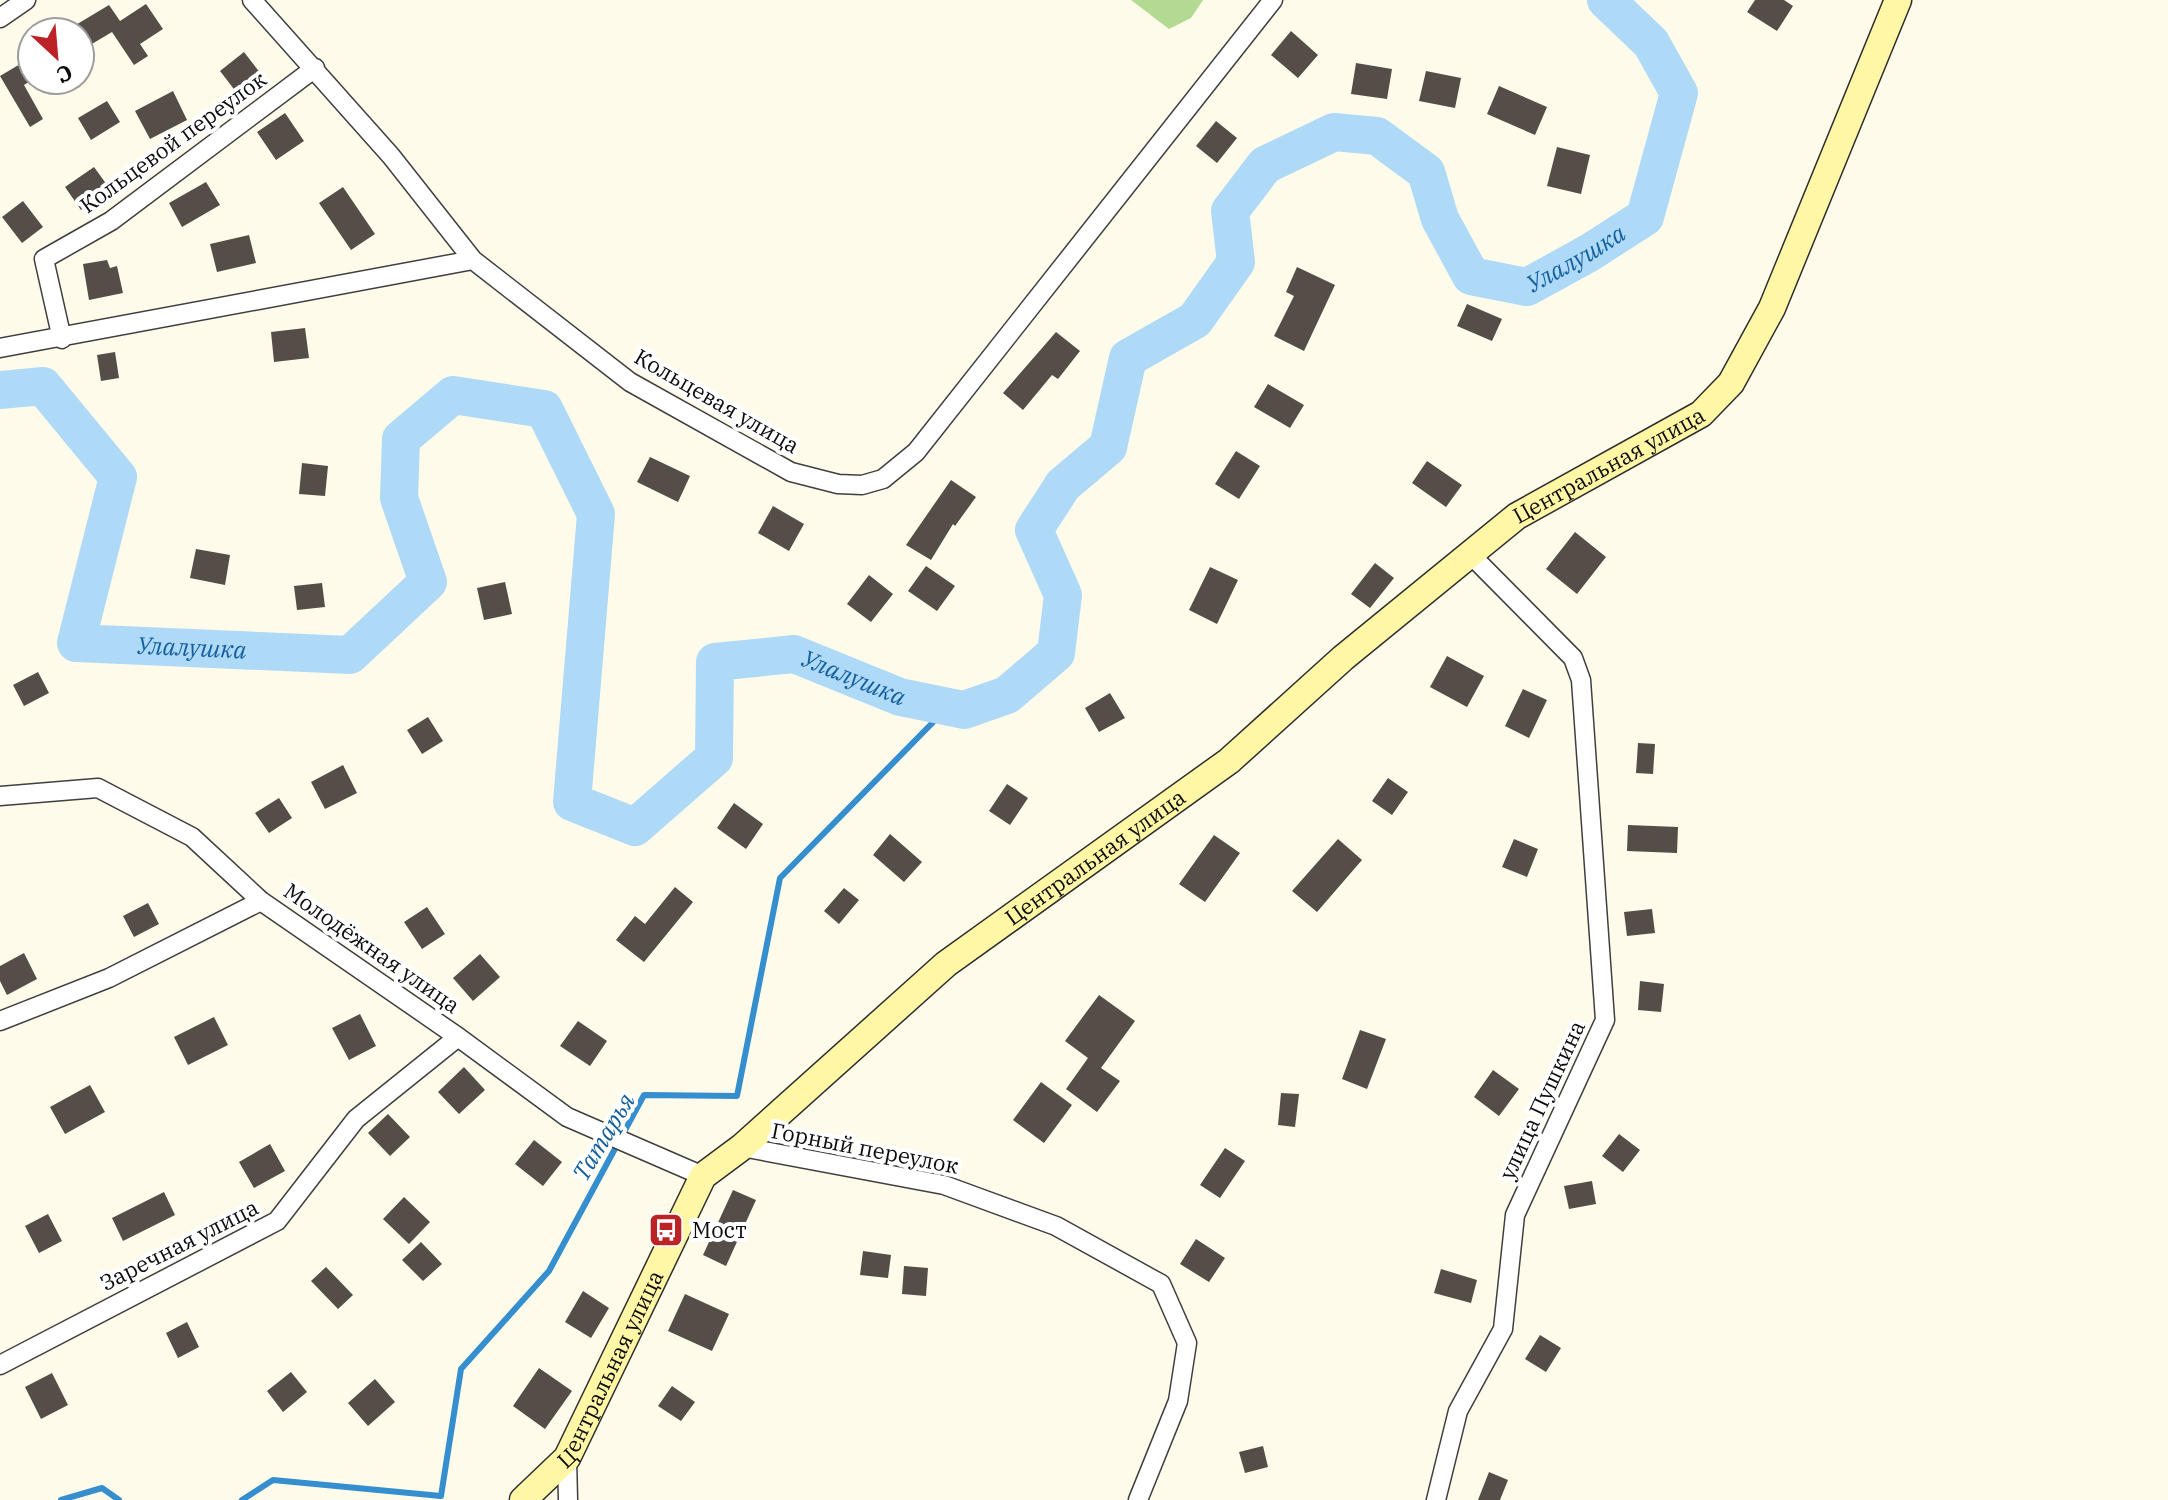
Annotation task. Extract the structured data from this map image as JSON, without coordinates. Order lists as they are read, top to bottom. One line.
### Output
{"streets":{"street":["Кольцевой переулок","Кольцевая улица","Центральная улица","Молодёжная улица","улица Пушкина","Горный переулок","Заречная улица"]},"crossings":[["Кольцевой переулок","Кольцевая улица"],["Центральная улица","Молодёжная улица"],["Центральная улица","улица Пушкина"],["Центральная улица","Горный переулок"],["Молодёжная улица","Заречная улица"]],"water":["Улалушка","Татарья"],"places":{"bus stop":["Мост"]},"north":"bottom right"}
